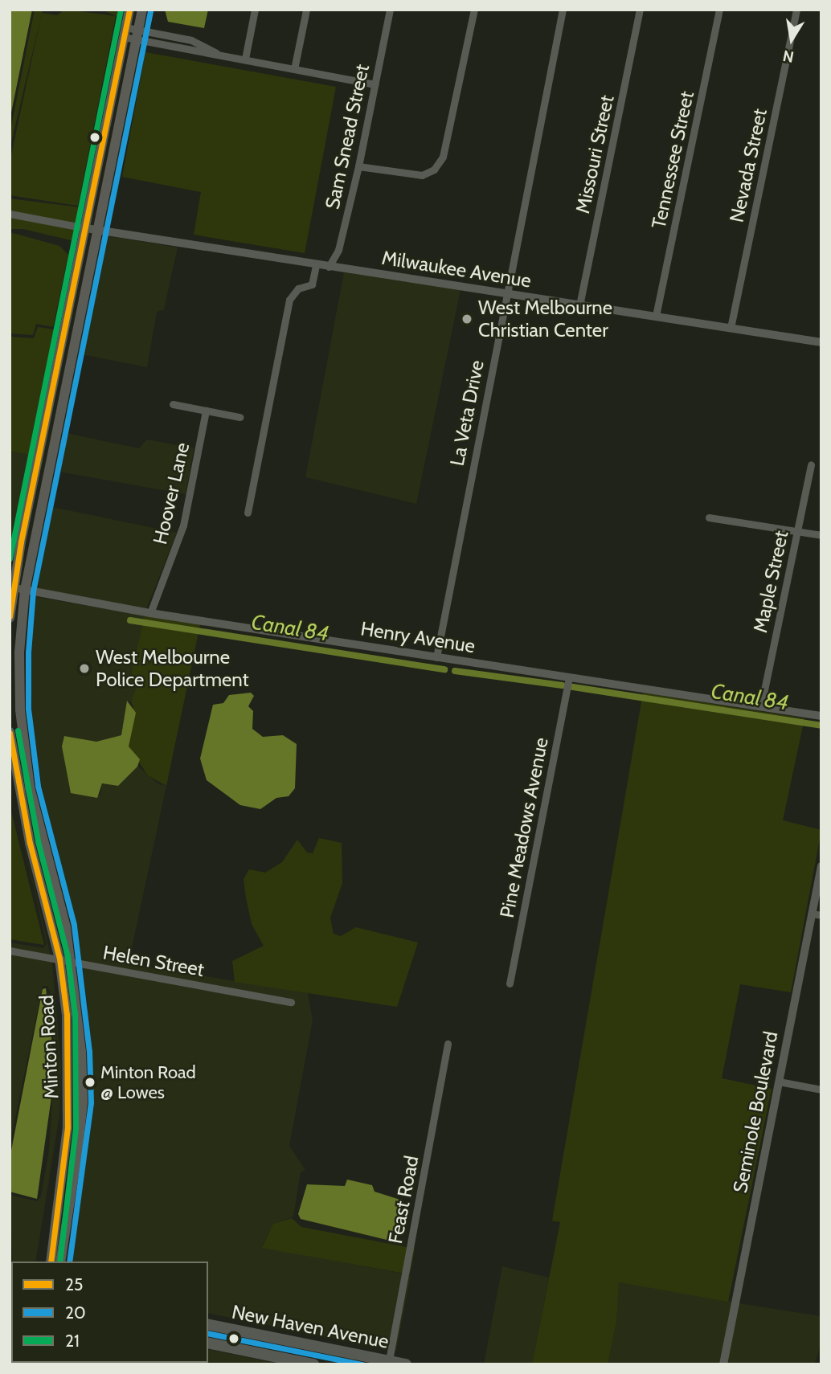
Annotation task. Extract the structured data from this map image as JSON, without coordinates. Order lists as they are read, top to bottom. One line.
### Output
{"streets":{"main road":["Minton Road","New Haven Avenue"],"street":["Sam Snead Street","Missouri Street","Tennessee Street","Nevada Street","Milwaukee Avenue","La Veta Drive","Hoover Lane","Maple Street","Henry Avenue","Pine Meadows Avenue","Helen Street","Seminole Boulevard","Feast Road"]},"crossings":[["Sam Snead Street","Milwaukee Avenue"],["Missouri Street","Milwaukee Avenue"],["Tennessee Street","Milwaukee Avenue"],["Nevada Street","Milwaukee Avenue"],["Milwaukee Avenue","La Veta Drive"],["Milwaukee Avenue","Minton Road"],["La Veta Drive","Henry Avenue"],["Hoover Lane","Henry Avenue"],["Maple Street","Henry Avenue"],["Henry Avenue","Pine Meadows Avenue"],["Henry Avenue","Minton Road"],["Helen Street","Minton Road"],["Feast Road","New Haven Avenue"]],"water":["Canal 84"],"places":["West Melbourne Christian Center","West Melbourne Police Department","Minton Road @ Lowes"],"lines":["transit line 25","transit line 21","transit line 20"],"legend":["25","20","21"],"north":"bottom"}
